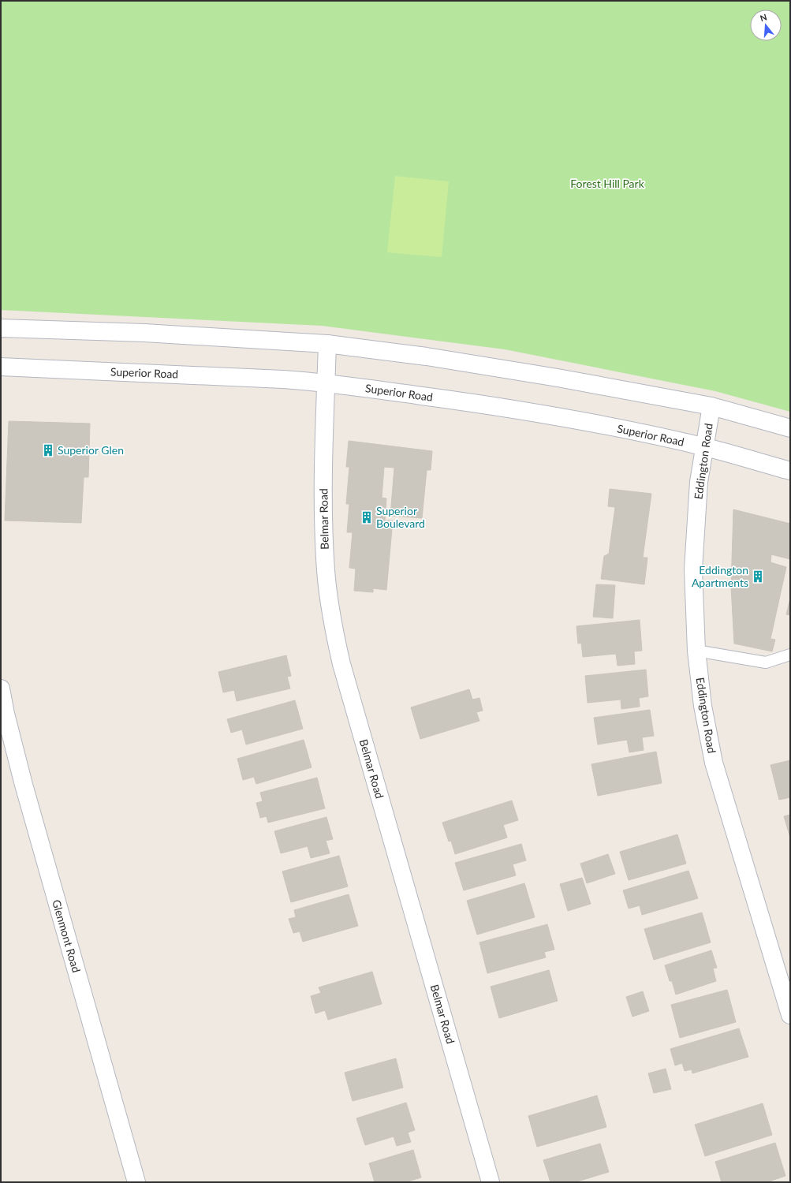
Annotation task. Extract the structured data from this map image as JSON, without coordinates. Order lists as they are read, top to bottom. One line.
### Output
{"streets":{"street":["Superior Road","Eddington Road","Belmar Road","Glenmont Road"]},"crossings":[["Superior Road","Eddington Road"],["Superior Road","Belmar Road"]],"parks":["Forest Hill Park"],"places":{"building":["Superior Glen","Superior Boulevard","Eddington Apartments"]},"north":"top"}
